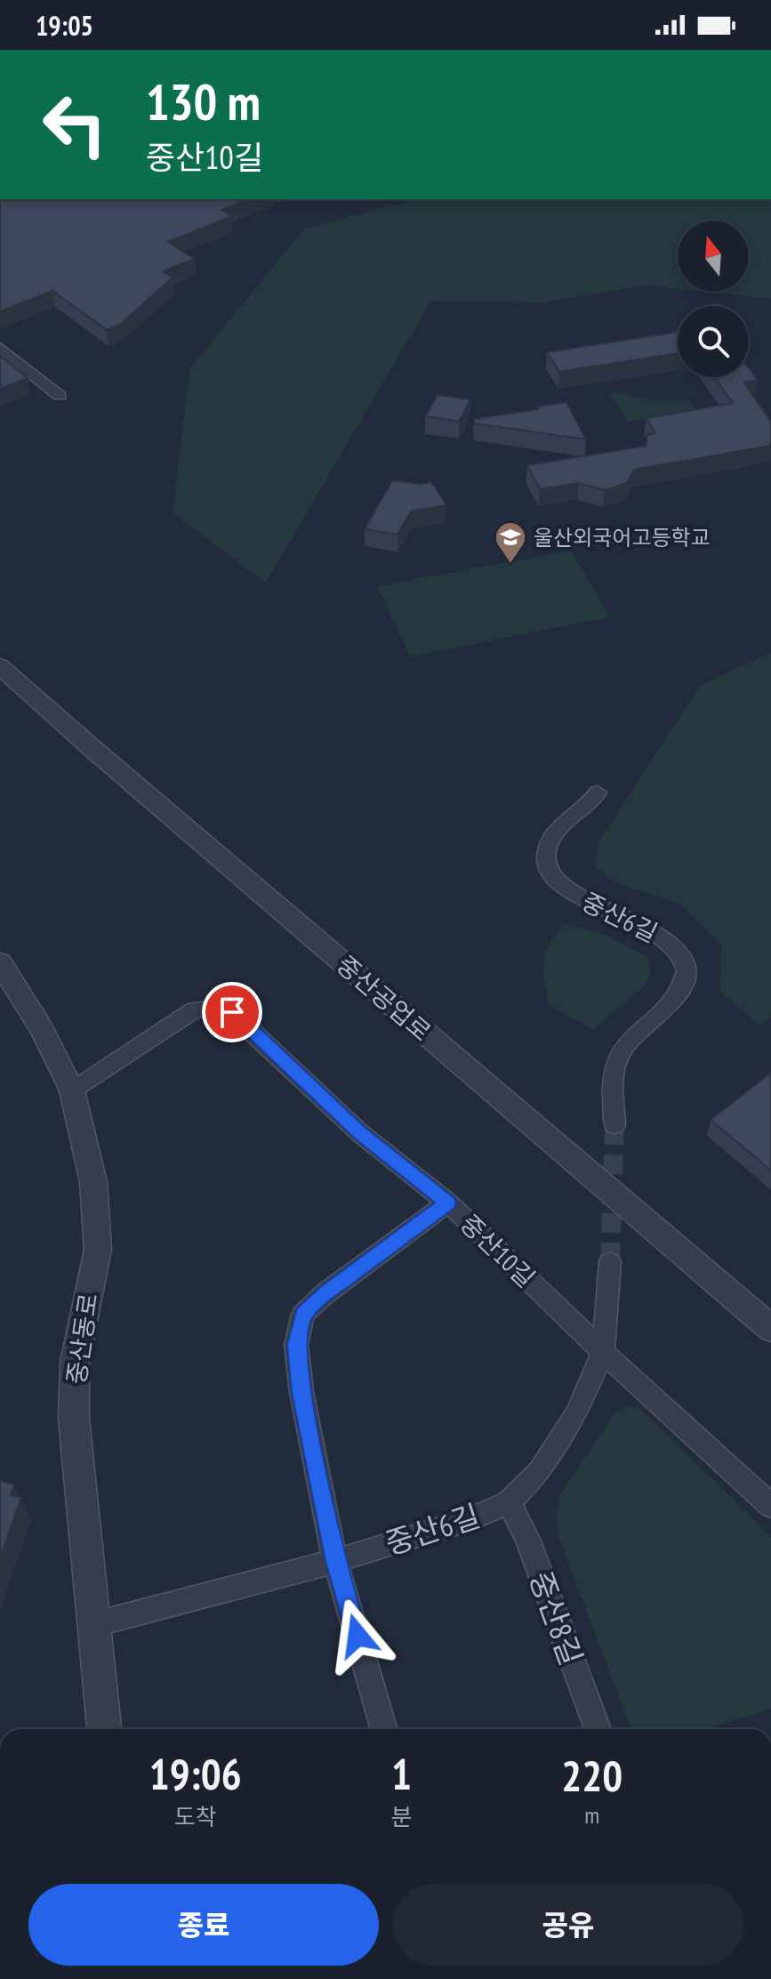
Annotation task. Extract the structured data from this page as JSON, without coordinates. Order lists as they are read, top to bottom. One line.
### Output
{"streets":{"street":["중산6길","중산공업로","중산10길","중산동로","중산8길"]},"crossings":[["중산6길","중산10길"],["중산6길","중산동로"],["중산6길","중산8길"],["중산10길","중산동로"]],"places":{"school or university":["울산외국어고등학교"]},"north":"top","page":{"status":"19:05","turn":["130 m","중산10길"],"eta":["19:06","도착","1","분","220","m"],"buttons":["종료","공유"]}}
